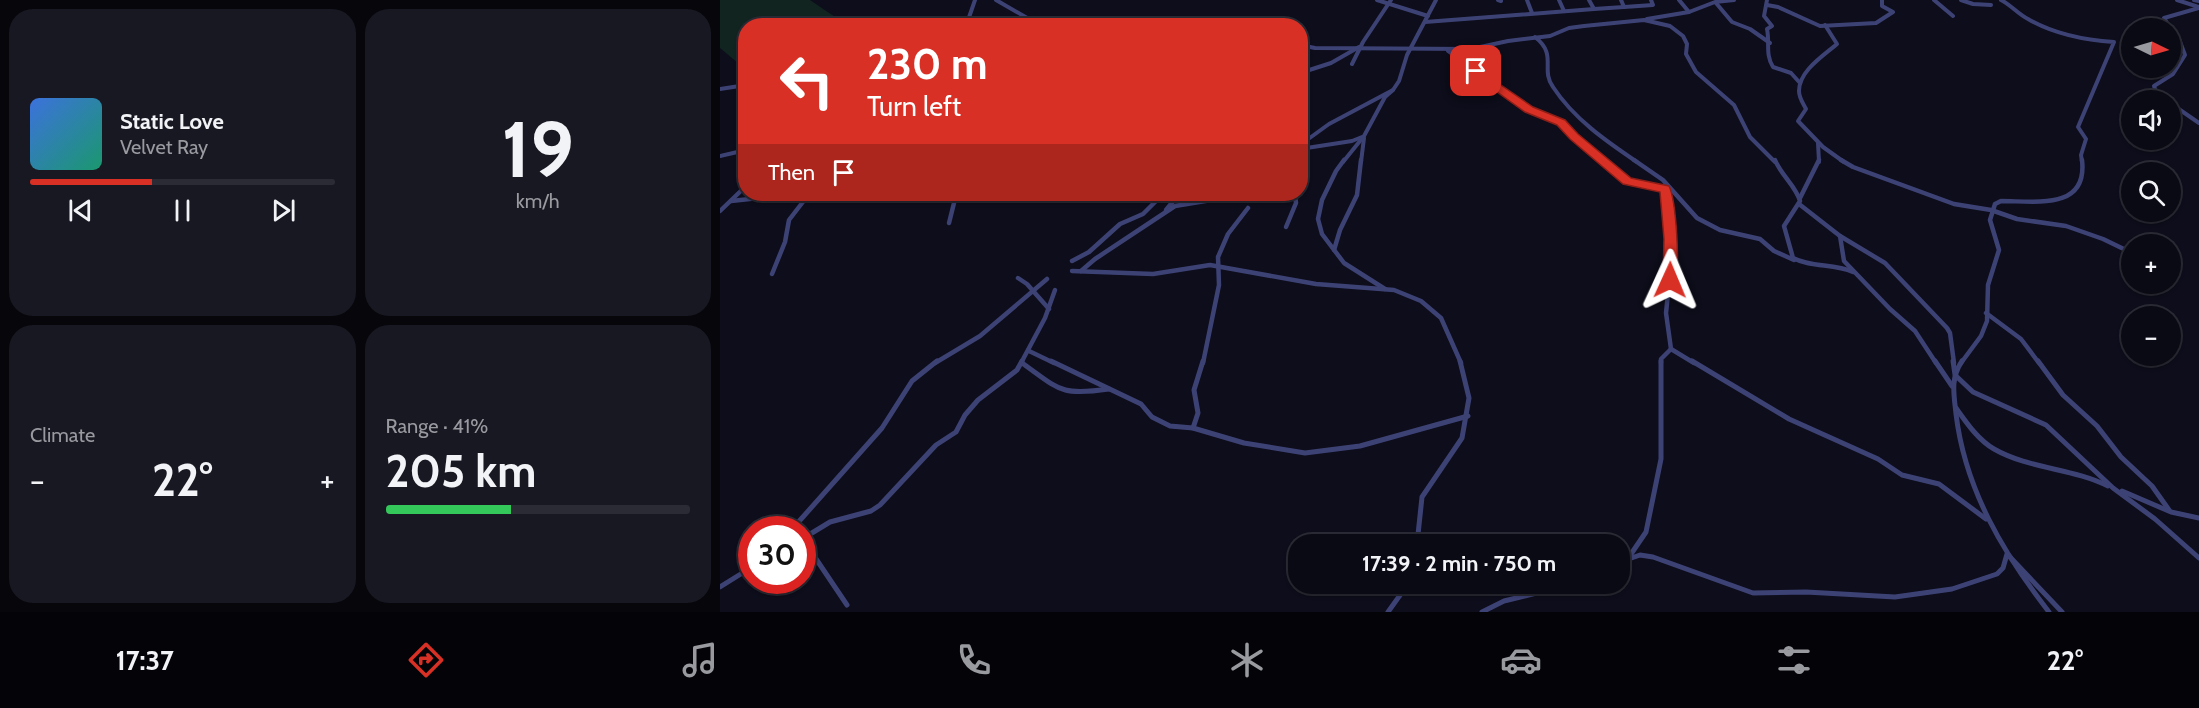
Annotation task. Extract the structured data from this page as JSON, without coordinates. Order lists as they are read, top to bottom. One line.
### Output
{"north":"right","page":{"tile":[["19","km/h"],"Climate",["Range · 41%","205 km"]],"map_buttons":["+","−"],"turn":["230 m","Turn left"],"song":["Static Love","Velvet Ray"],"then":"Then","heat":["−","22°","+"],"limit":"30","trip":"17:39 · 2 min · 750 m","tabs":["17:37","22°"]}}
